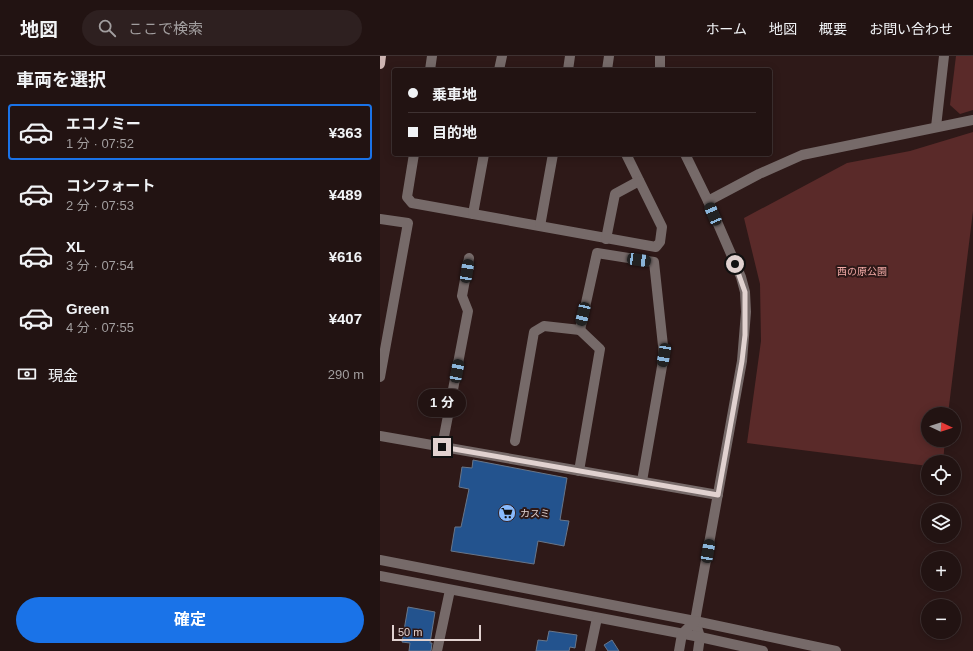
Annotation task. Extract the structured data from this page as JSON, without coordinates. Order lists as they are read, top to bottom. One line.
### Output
{"parks":["西の原公園"],"places":{"supermarket":["カスミ"]},"scale_bar":"50 m","north":"right","page":{"header":"地図","search":"ここで検索","nav":["ホーム","地図","概要","お問い合わせ"],"heading":"車両を選択","banner":["乗車地","目的地"],"list":[{"name":"エコノミー","note":"1 分 · 07:52","value":"¥363"},{"name":"コンフォート","note":"2 分 · 07:53","value":"¥489"},{"name":"XL","note":"3 分 · 07:54","value":"¥616"},{"name":"Green","note":"4 分 · 07:55","value":"¥407"}],"pay":["現金","290 m"],"bubble":"1 分","map_buttons":["+","−"],"buttons":"確定","scale":"50 m"}}
